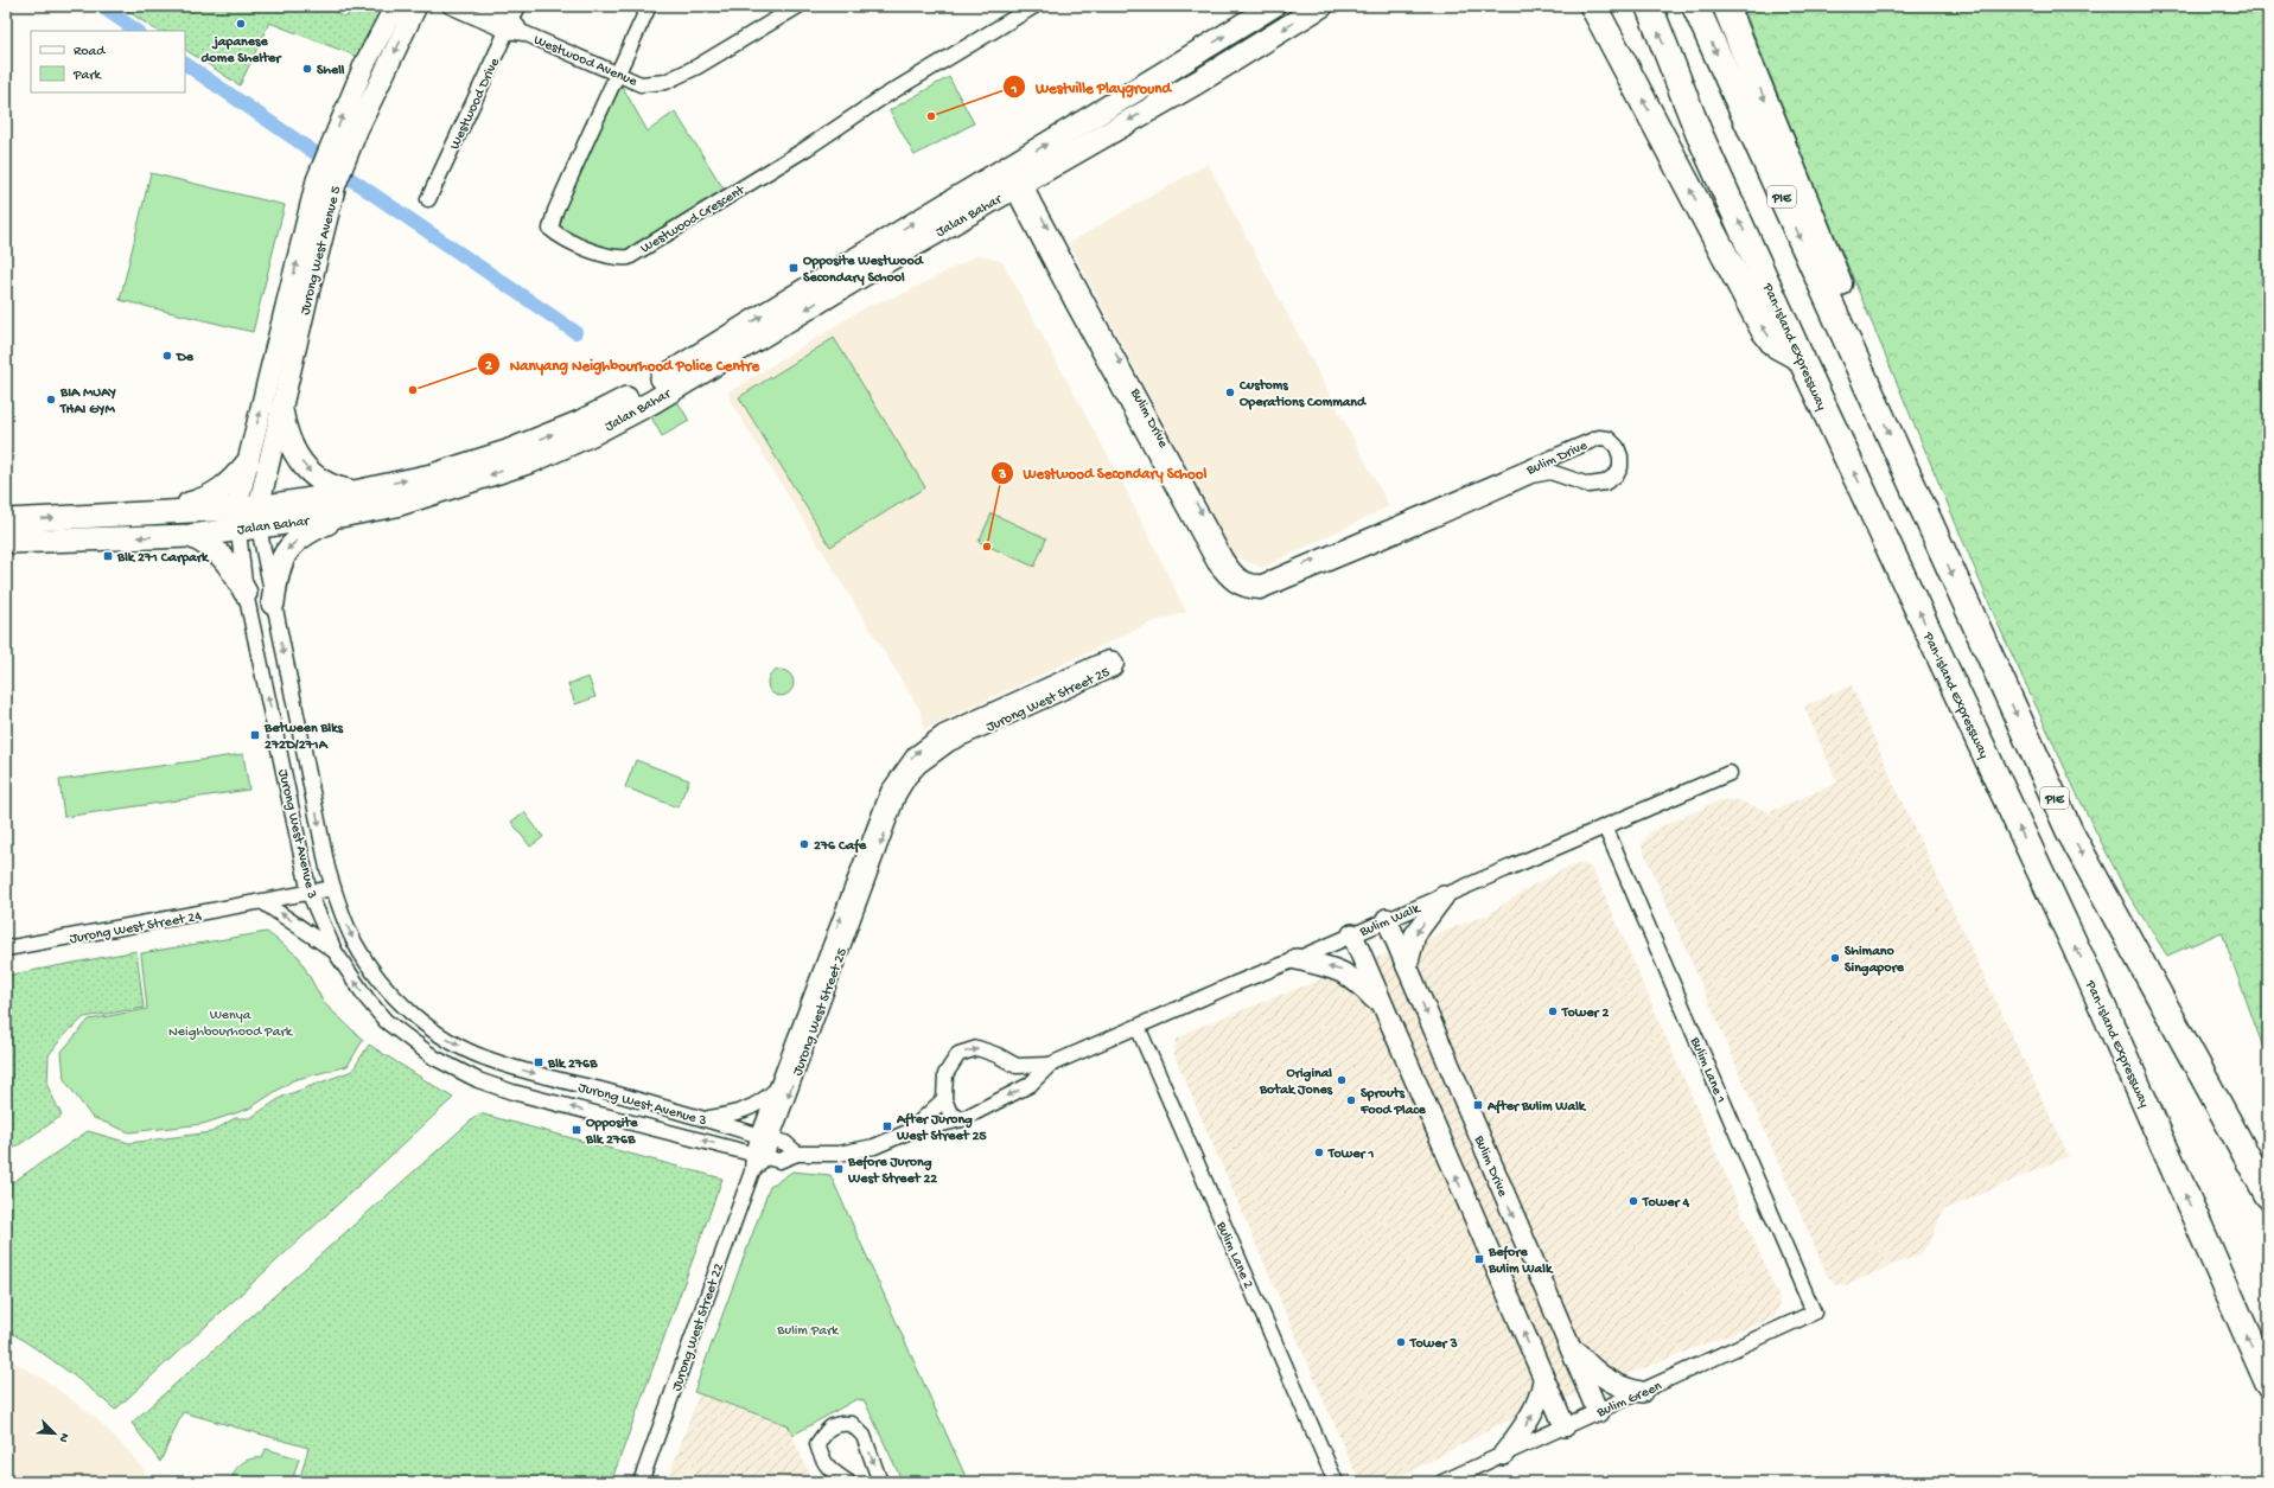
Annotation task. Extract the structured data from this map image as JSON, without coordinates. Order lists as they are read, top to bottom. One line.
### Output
{"streets":{"highway":["PIE","Pan-Island Expressway"],"main road":["Jalan Bahar"],"street":["Westwood Avenue","Westwood Drive","Westwood Crescent","Jurong West Avenue 5","Bulim Drive","Jurong West Street 25","Jurong West Avenue 3","Bulim Walk","Jurong West Street 24","Bulim Lane 1","Bulim Lane 2","Jurong West Street 22","Bulim Green"]},"crossings":[["Westwood Avenue","Westwood Drive"],["Westwood Avenue","Westwood Crescent"],["Jalan Bahar","Jurong West Avenue 5"],["Jalan Bahar","Bulim Drive"],["Jalan Bahar","Jurong West Avenue 3"],["Jurong West Avenue 5","Jurong West Avenue 3"],["Bulim Drive","Bulim Walk"],["Bulim Drive","Bulim Green"],["Jurong West Street 25","Jurong West Avenue 3"],["Jurong West Street 25","Bulim Walk"],["Jurong West Street 25","Jurong West Street 22"],["Jurong West Avenue 3","Bulim Walk"],["Jurong West Avenue 3","Jurong West Street 24"],["Jurong West Avenue 3","Jurong West Street 22"],["Bulim Walk","Bulim Lane 1"],["Bulim Walk","Bulim Lane 2"],["Bulim Walk","Jurong West Street 22"],["Bulim Lane 1","Bulim Green"]],"parks":["Wenya Neighbourhood Park","Bulim Park"],"places":{"other":["japanese dome Shelter","Shell","Westville Playground","De","Nanyang Neighbourhood Police Centre","Customs Operations Command","BIA MUAY THAI GYM","Westwood Secondary School","276 Cafe","Shimano Singapore","Tower 2","Original Botak Jones","Sprouts Food Place","Tower 1","Tower 4","Tower 3"],"transit":["Opposite Westwood Secondary School","Blk 271 Carpark","Between Blks 272D/271A","Blk 276B","After Bulim Walk","After Jurong West Street 25","Opposite Blk 276B","Before Jurong West Street 22","Before Bulim Walk"]},"legend":["Road","Park"],"north":"bottom right"}
